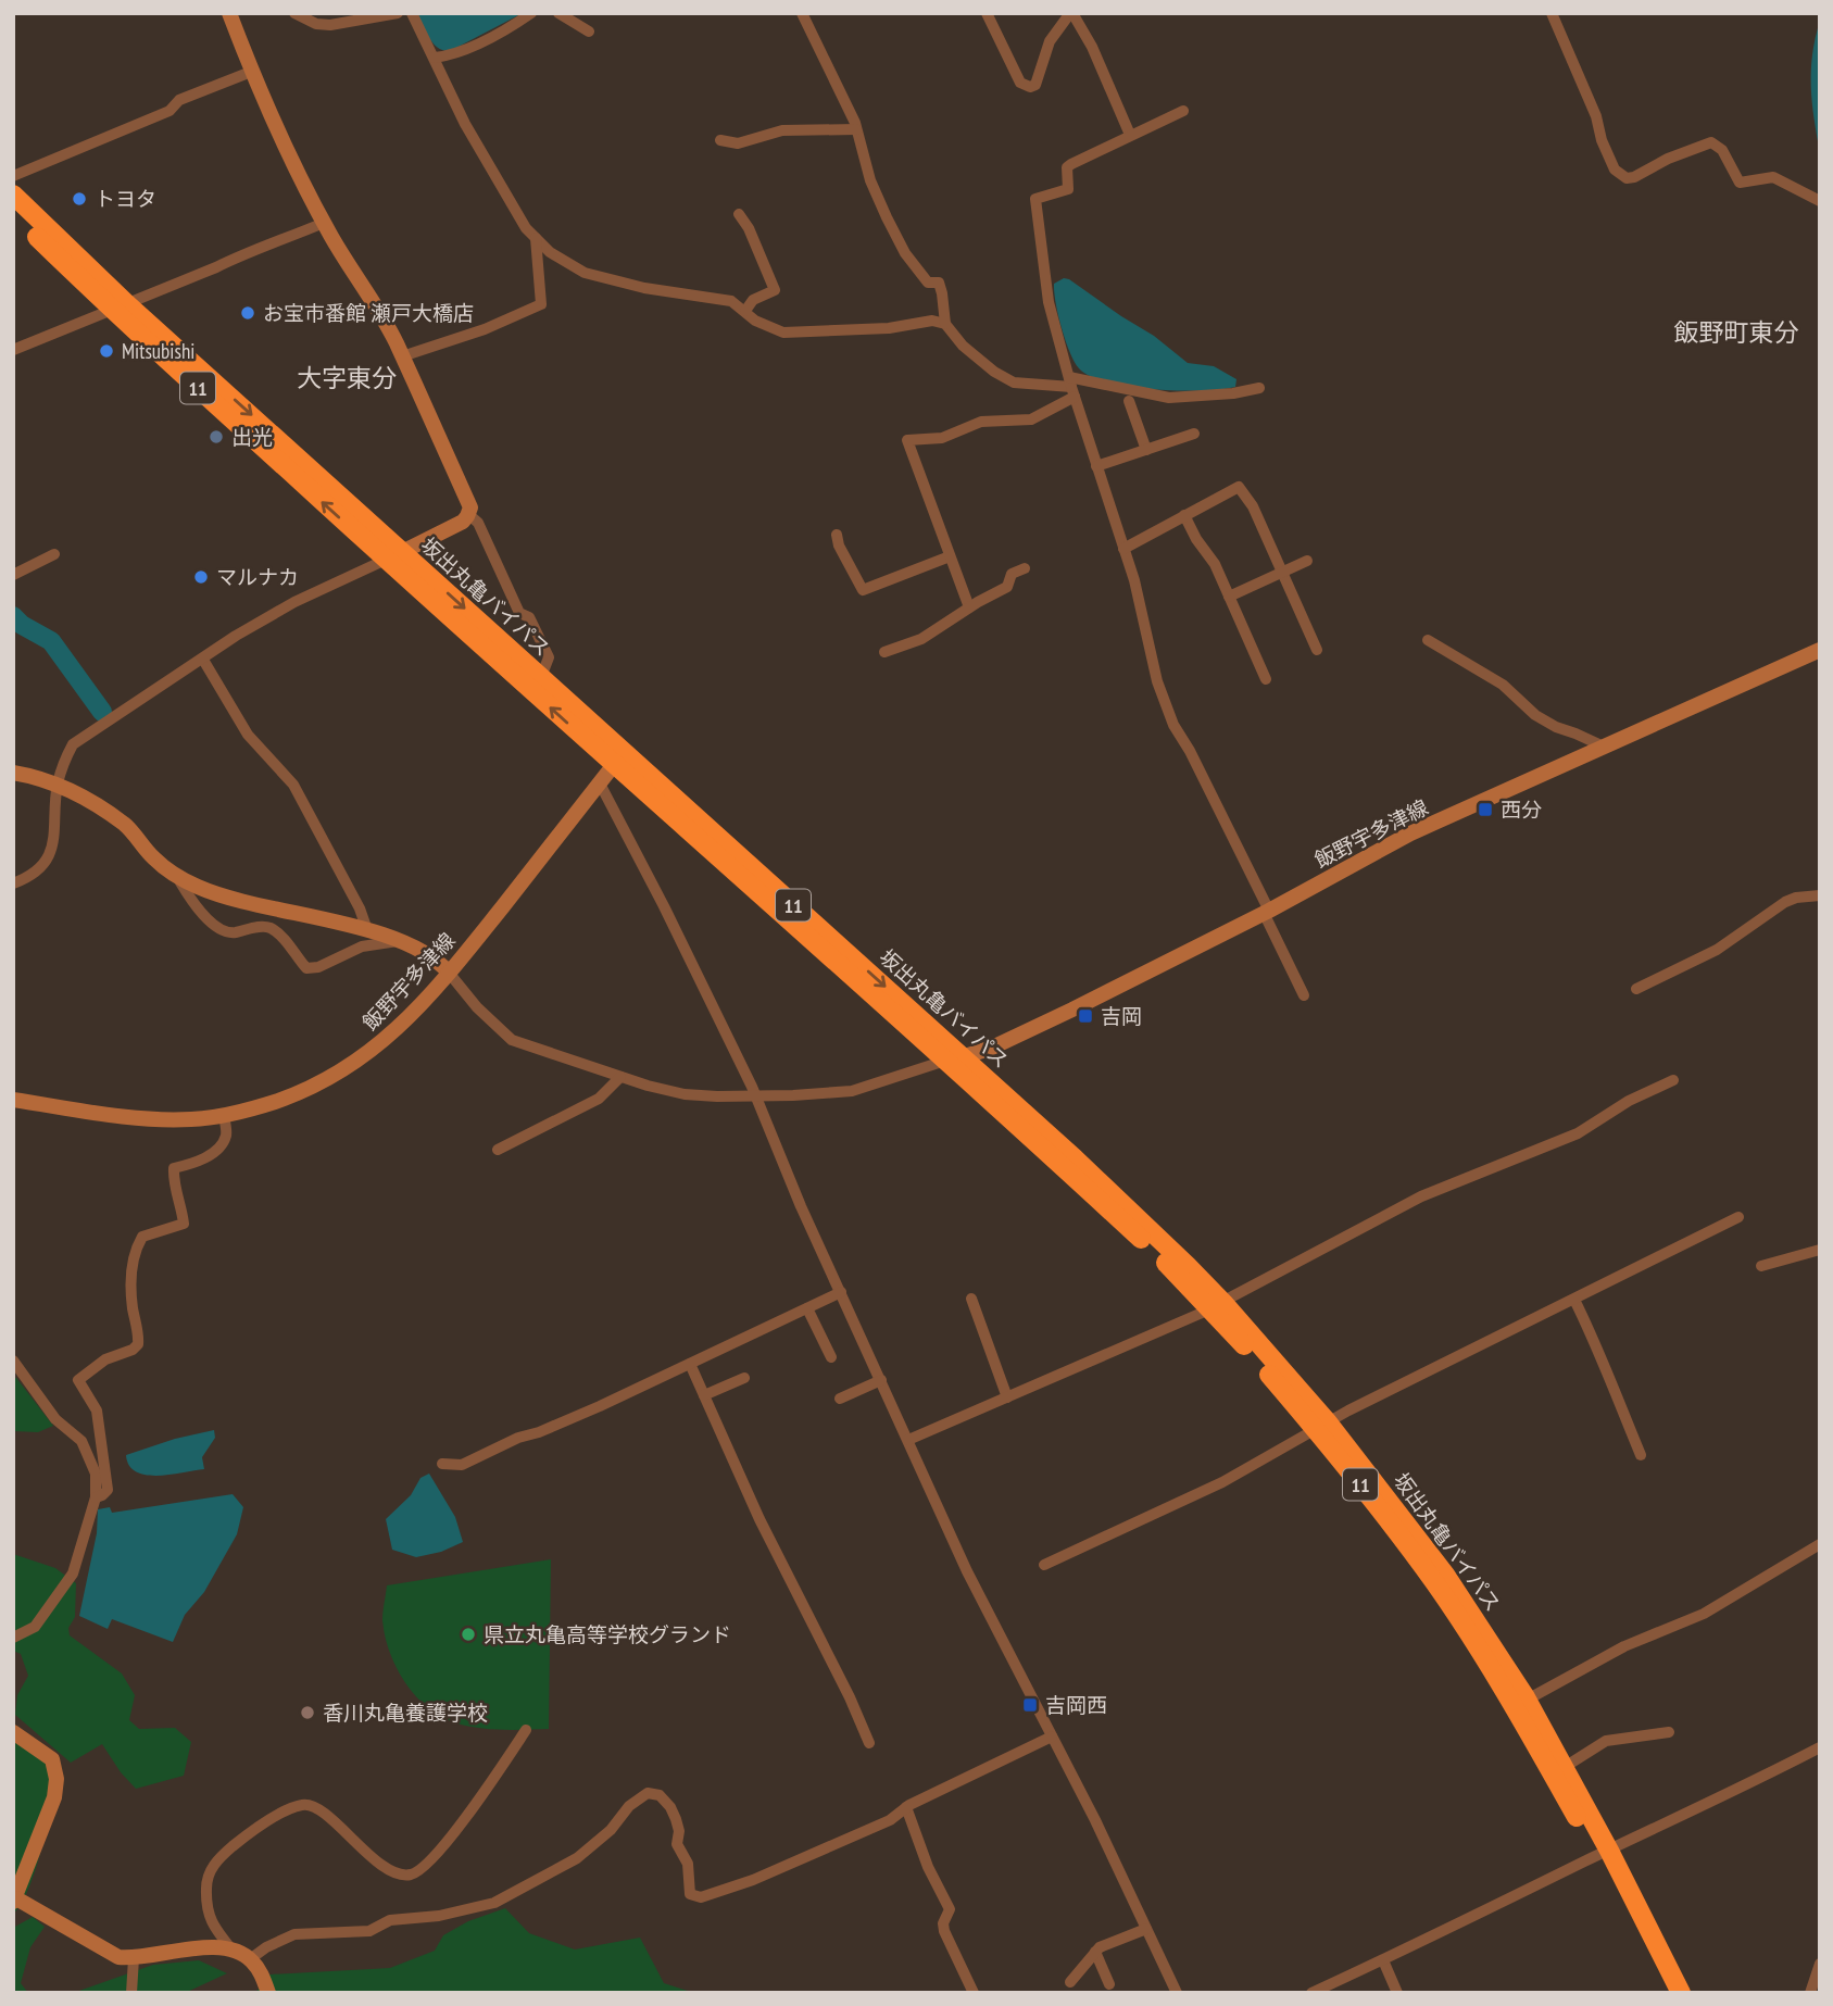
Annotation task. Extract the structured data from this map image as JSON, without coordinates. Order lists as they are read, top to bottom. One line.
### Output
{"streets":{"highway":["11","坂出丸亀バイパス"],"main road":["飯野宇多津線"]},"crossings":[["坂出丸亀バイパス","飯野宇多津線"]],"districts":["飯野町東分","大字東分"],"places":{"other":["トヨタ","お宝市番館 瀬戸大橋店","Mitsubishi","出光","マルナカ","県立丸亀高等学校グランド","香川丸亀養護学校"],"transit":["西分","吉岡","吉岡西"]}}
